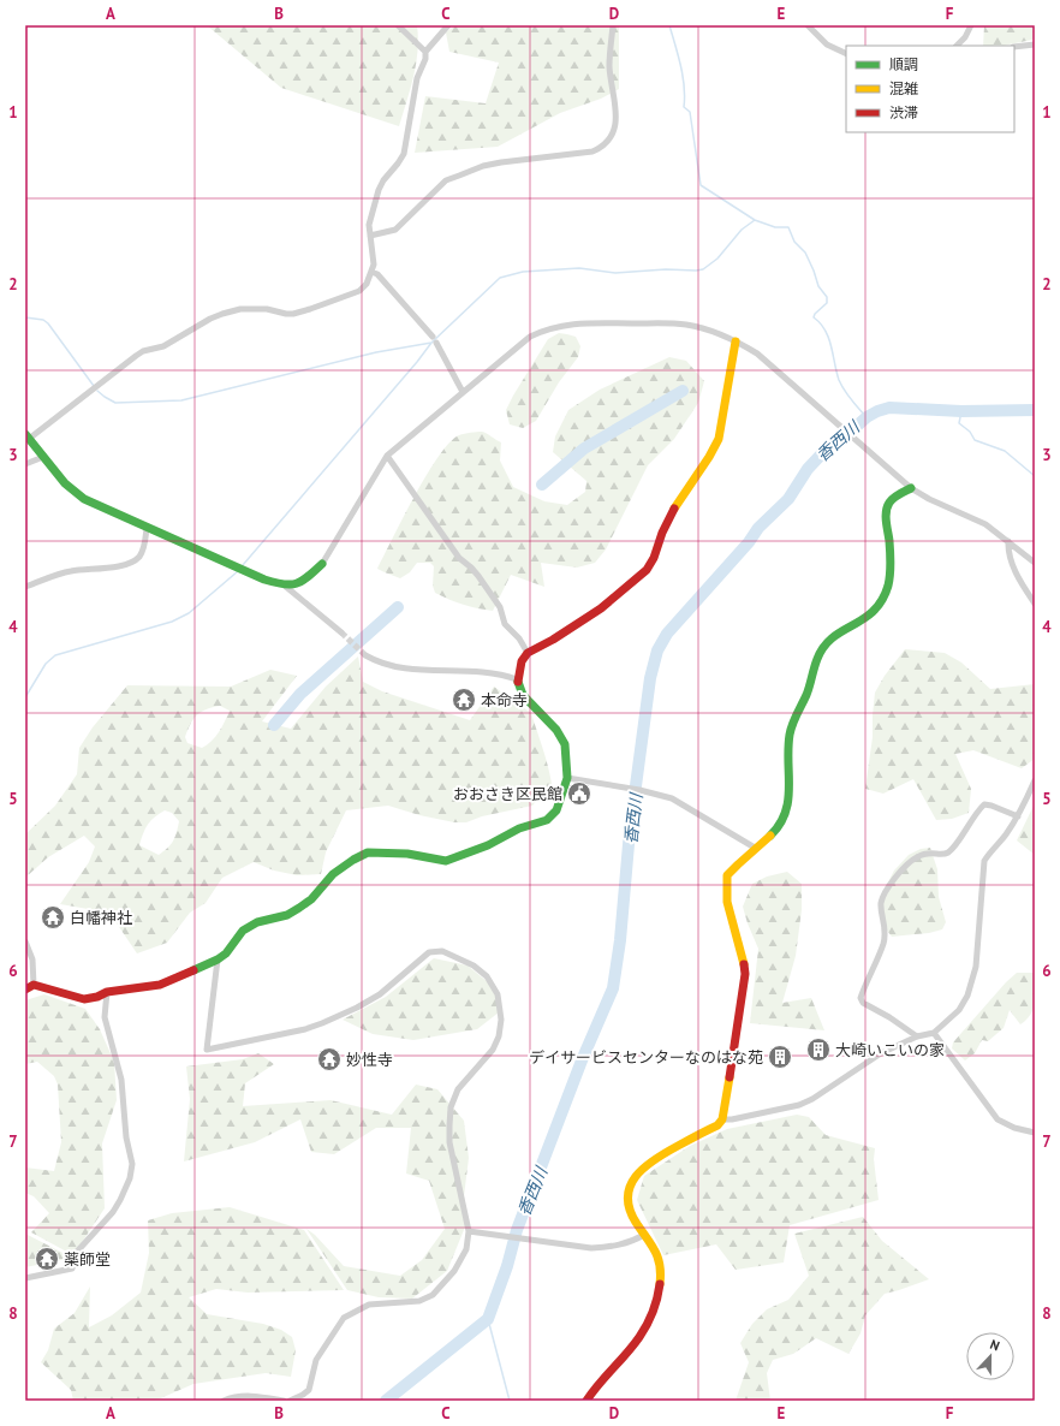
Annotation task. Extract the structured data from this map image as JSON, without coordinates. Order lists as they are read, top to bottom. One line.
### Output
{"water":["香西川"],"places":{"temple":["本命寺","白幡神社","妙性寺","薬師堂"],"public building":["おおさき区民館"],"building":["大崎いこいの家","デイサービスセンターなのはな苑"]},"legend":["順調","混雑","渋滞"],"north":"top","grid":{"columns":["A","B","C","D","E","F"],"rows":["1","2","3","4","5","6","7","8"]}}
